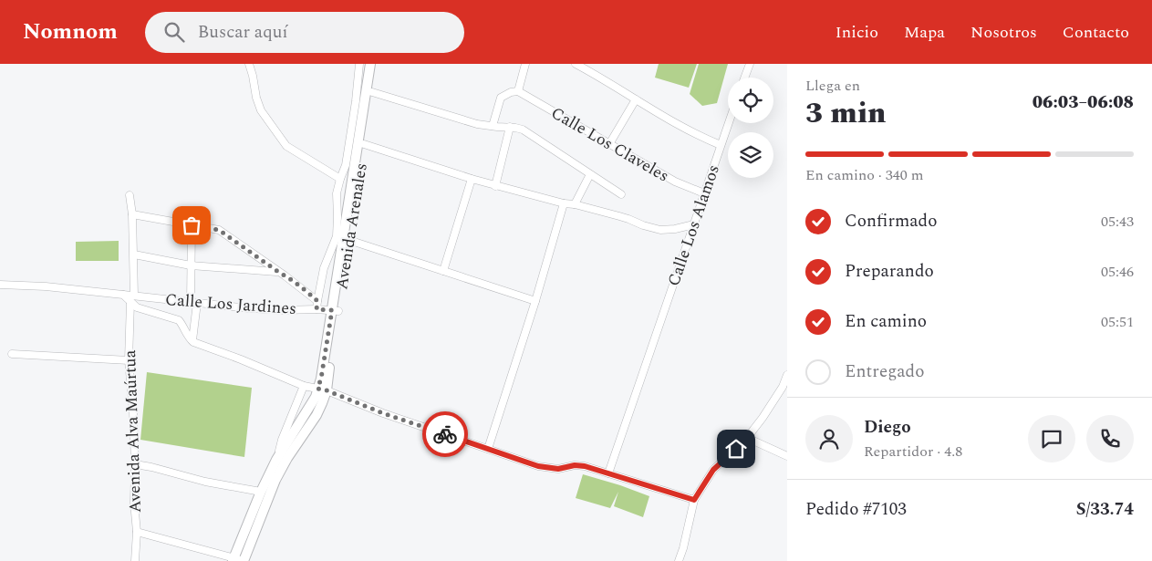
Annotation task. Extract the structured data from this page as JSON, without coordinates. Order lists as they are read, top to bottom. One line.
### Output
{"streets":{"main road":["Avenida Arenales"],"street":["Calle Los Claveles","Calle Los Alamos","Calle Los Jardines","Avenida Alva Maúrtua"]},"crossings":[["Calle Los Claveles","Calle Los Alamos"],["Avenida Arenales","Calle Los Jardines"],["Calle Los Jardines","Avenida Alva Maúrtua"]],"page":{"header":"Nomnom","search":"Buscar aquí","nav":["Inicio","Mapa","Nosotros","Contacto"],"heading":["3 min","Llega en","06:03–06:08"],"panel":["Diego","Repartidor · 4.8","Pedido #7103","S/33.74"],"bar":"En camino · 340 m","list":[["Confirmado","05:43"],["Preparando","05:46"],["En camino","05:51"],"Entregado"]}}
